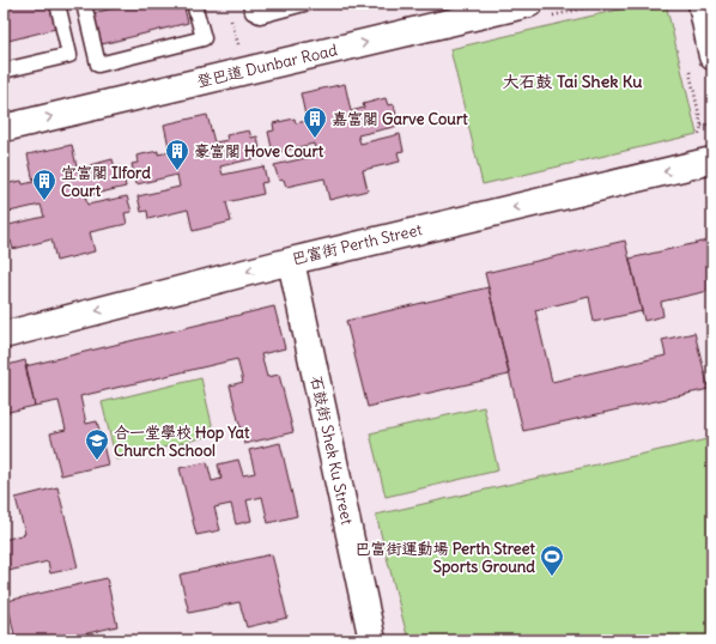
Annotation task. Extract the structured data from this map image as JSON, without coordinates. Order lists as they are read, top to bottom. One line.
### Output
{"streets":{"street":["登巴道 Dunbar Road","巴富街 Perth Street","石鼓街 Shek Ku Street"]},"crossings":[["巴富街 Perth Street","石鼓街 Shek Ku Street"]],"one_way":["登巴道 Dunbar Road","巴富街 Perth Street"],"districts":["大石鼓 Tai Shek Ku"],"places":{"building":["嘉富閣 Garve Court","豪富閣 Hove Court","宜富閣 Ilford Court"],"school or university":["合一堂學校 Hop Yat Church School"],"sports":["巴富街運動場 Perth Street Sports Ground"]}}
